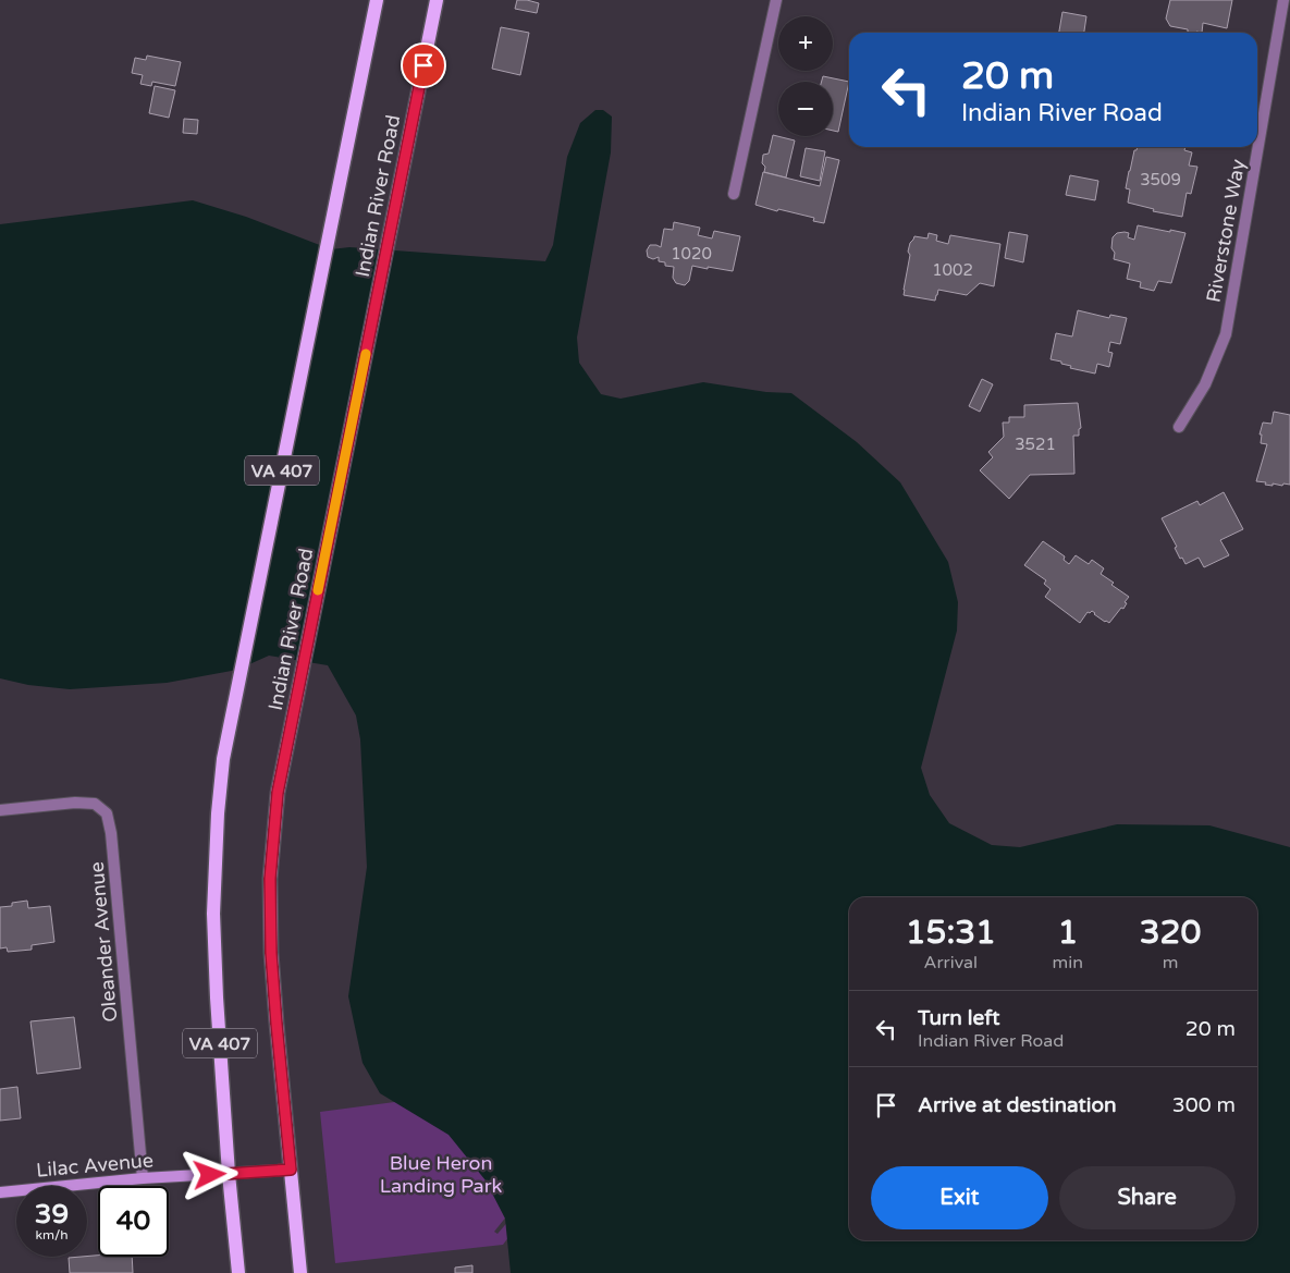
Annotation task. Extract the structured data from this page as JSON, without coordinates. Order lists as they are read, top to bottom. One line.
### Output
{"streets":{"main road":["Indian River Road","VA 407"],"street":["Riverstone Way","Oleander Avenue","Lilac Avenue"]},"crossings":[["Indian River Road","Lilac Avenue"],["Oleander Avenue","Lilac Avenue"]],"parks":["Blue Heron Landing Park"],"house_numbers":["3509","1020","1002","3521"],"page":{"map_buttons":["+","−"],"turn":["20 m","Indian River Road"],"eta":["15:31","Arrival","1","min","320","m"],"list":[{"name":"Turn left","note":"Indian River Road","value":"20 m"},{"name":"Arrive at destination","value":"300 m"}],"buttons":["Exit","Share"],"speed":"39 km/h","limit":"40"}}
